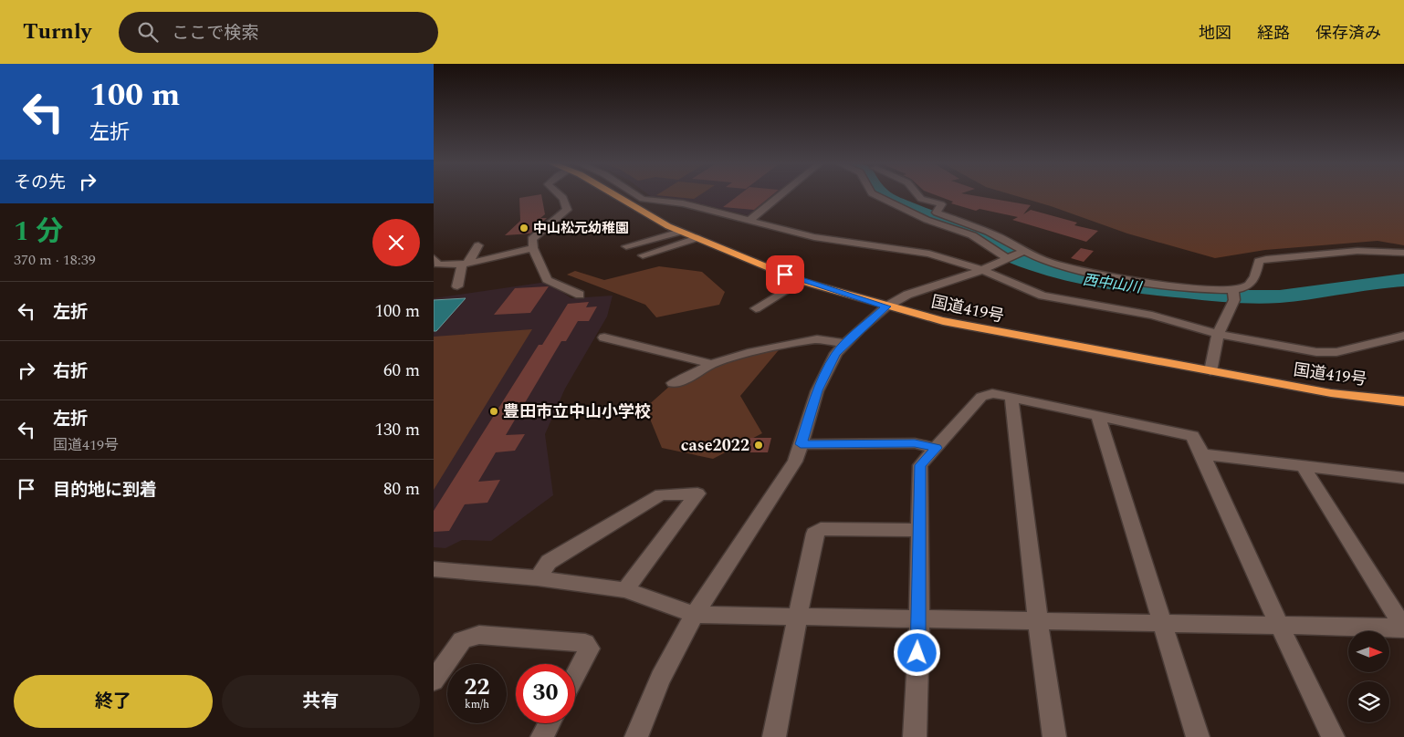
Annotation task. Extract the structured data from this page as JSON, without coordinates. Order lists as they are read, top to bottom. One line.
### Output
{"streets":{"highway":["国道419号"]},"water":["西中山川"],"places":["中山松元幼稚園","豊田市立中山小学校","case2022"],"north":"right","page":{"header":"Turnly","search":"ここで検索","nav":["地図","経路","保存済み"],"turn":["100 m","左折"],"then":"その先","heading":["1 分","370 m · 18:39"],"list":[{"name":"左折","value":"100 m"},{"name":"右折","value":"60 m"},{"name":"左折","note":"国道419号","value":"130 m"},{"name":"目的地に到着","value":"80 m"}],"speed":"22 km/h","limit":"30","buttons":["終了","共有"]}}
